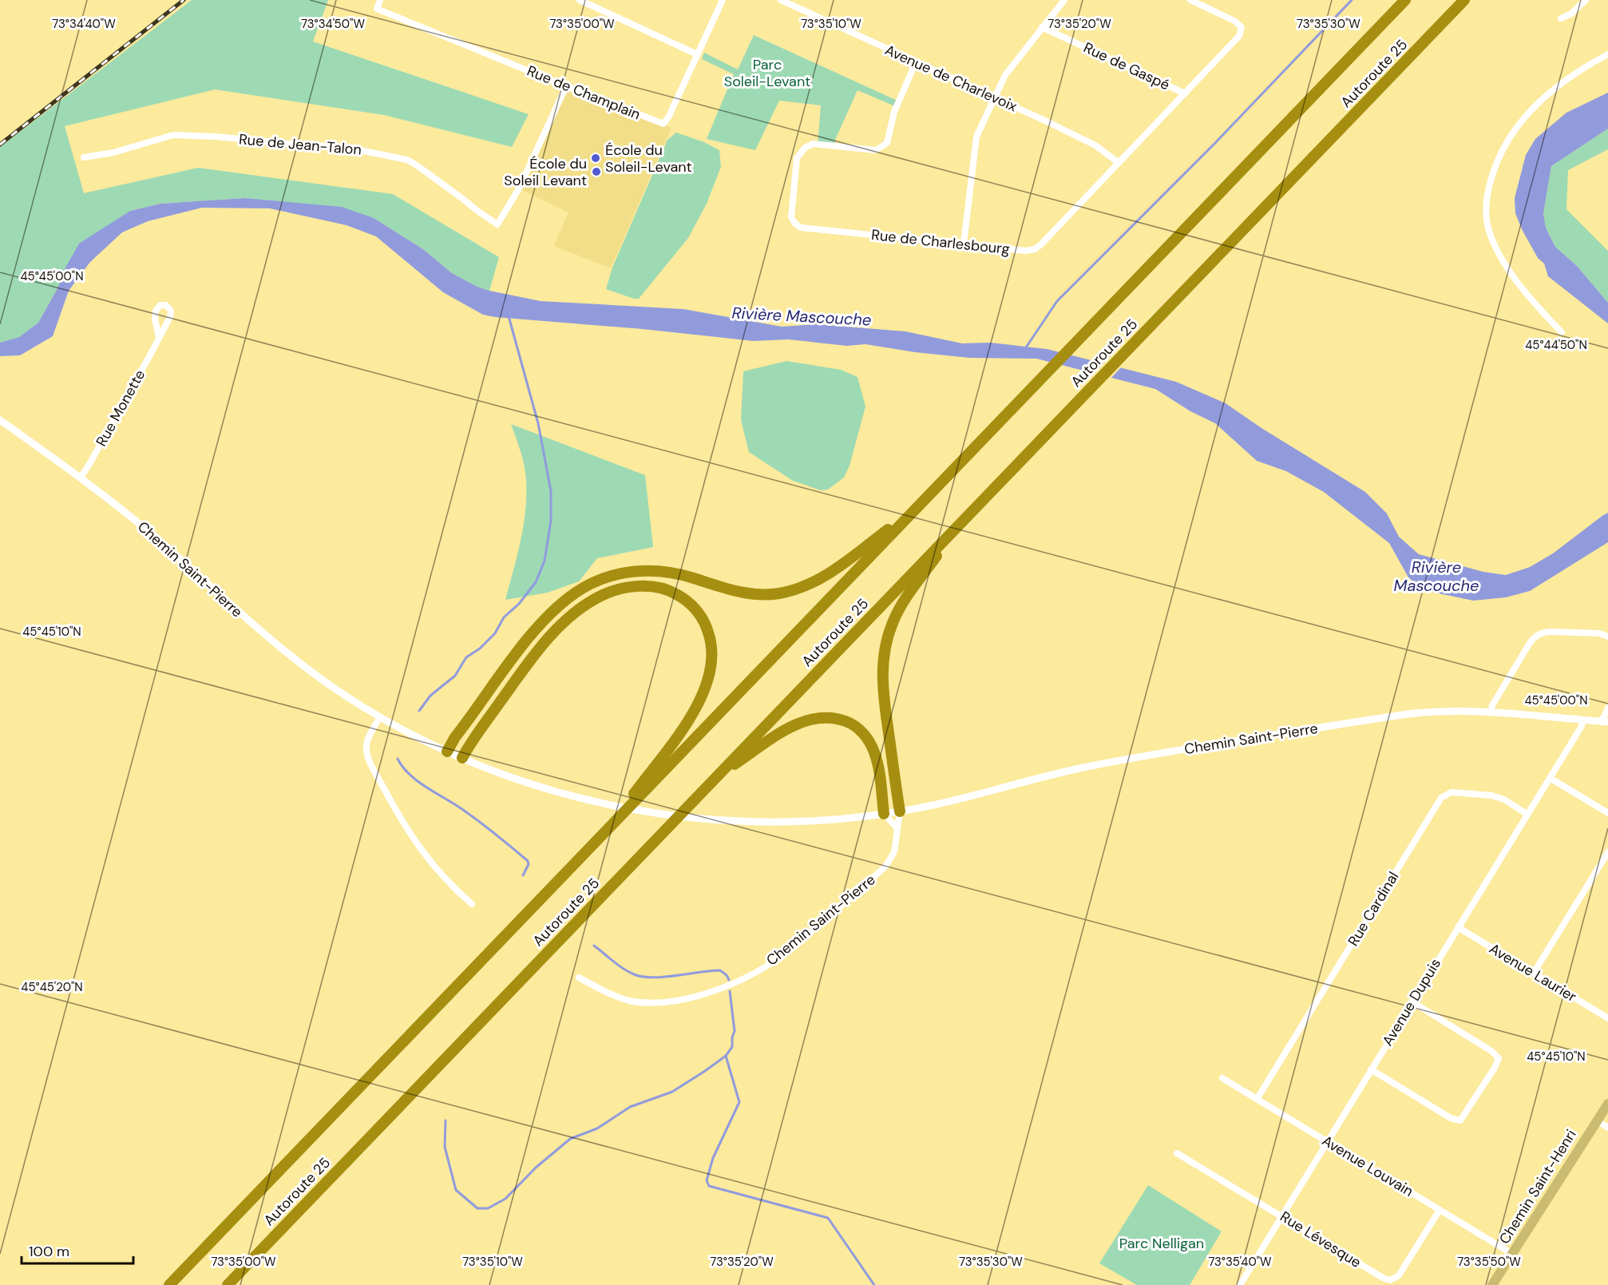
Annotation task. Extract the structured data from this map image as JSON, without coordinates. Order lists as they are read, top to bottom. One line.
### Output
{"streets":{"highway":["Autoroute 25"],"main road":["Chemin Saint-Henri"],"street":["Rue de Gaspé","Avenue de Charlevoix","Rue de Champlain","Rue de Jean-Talon","Rue de Charlesbourg","Rue Monette","Chemin Saint-Pierre","Rue Cardinal","Avenue Laurier","Avenue Dupuis","Avenue Louvain","Rue Lévesque"]},"crossings":[["Rue de Gaspé","Rue de Charlesbourg"],["Avenue de Charlevoix","Rue de Charlesbourg"],["Rue de Champlain","Rue de Jean-Talon"],["Rue Monette","Chemin Saint-Pierre"],["Chemin Saint-Pierre","Avenue Dupuis"],["Rue Cardinal","Avenue Dupuis"],["Rue Cardinal","Avenue Louvain"],["Avenue Laurier","Avenue Dupuis"],["Avenue Dupuis","Avenue Louvain"],["Avenue Dupuis","Rue Lévesque"],["Avenue Louvain","Chemin Saint-Henri"],["Avenue Louvain","Rue Lévesque"]],"water":["Rivière Mascouche"],"parks":["Parc Soleil-Levant","Parc Nelligan"],"places":["École du Soleil-Levant","École du Soleil Levant"],"scale_bar":"100 m","coordinates":["73°34'40\"W","73°34'50\"W","73°35'00\"W","73°35'10\"W","73°35'20\"W","73°35'30\"W","45°45'00\"N","45°44'50\"N","45°45'10\"N","45°45'20\"N","73°35'40\"W","73°35'50\"W"]}
